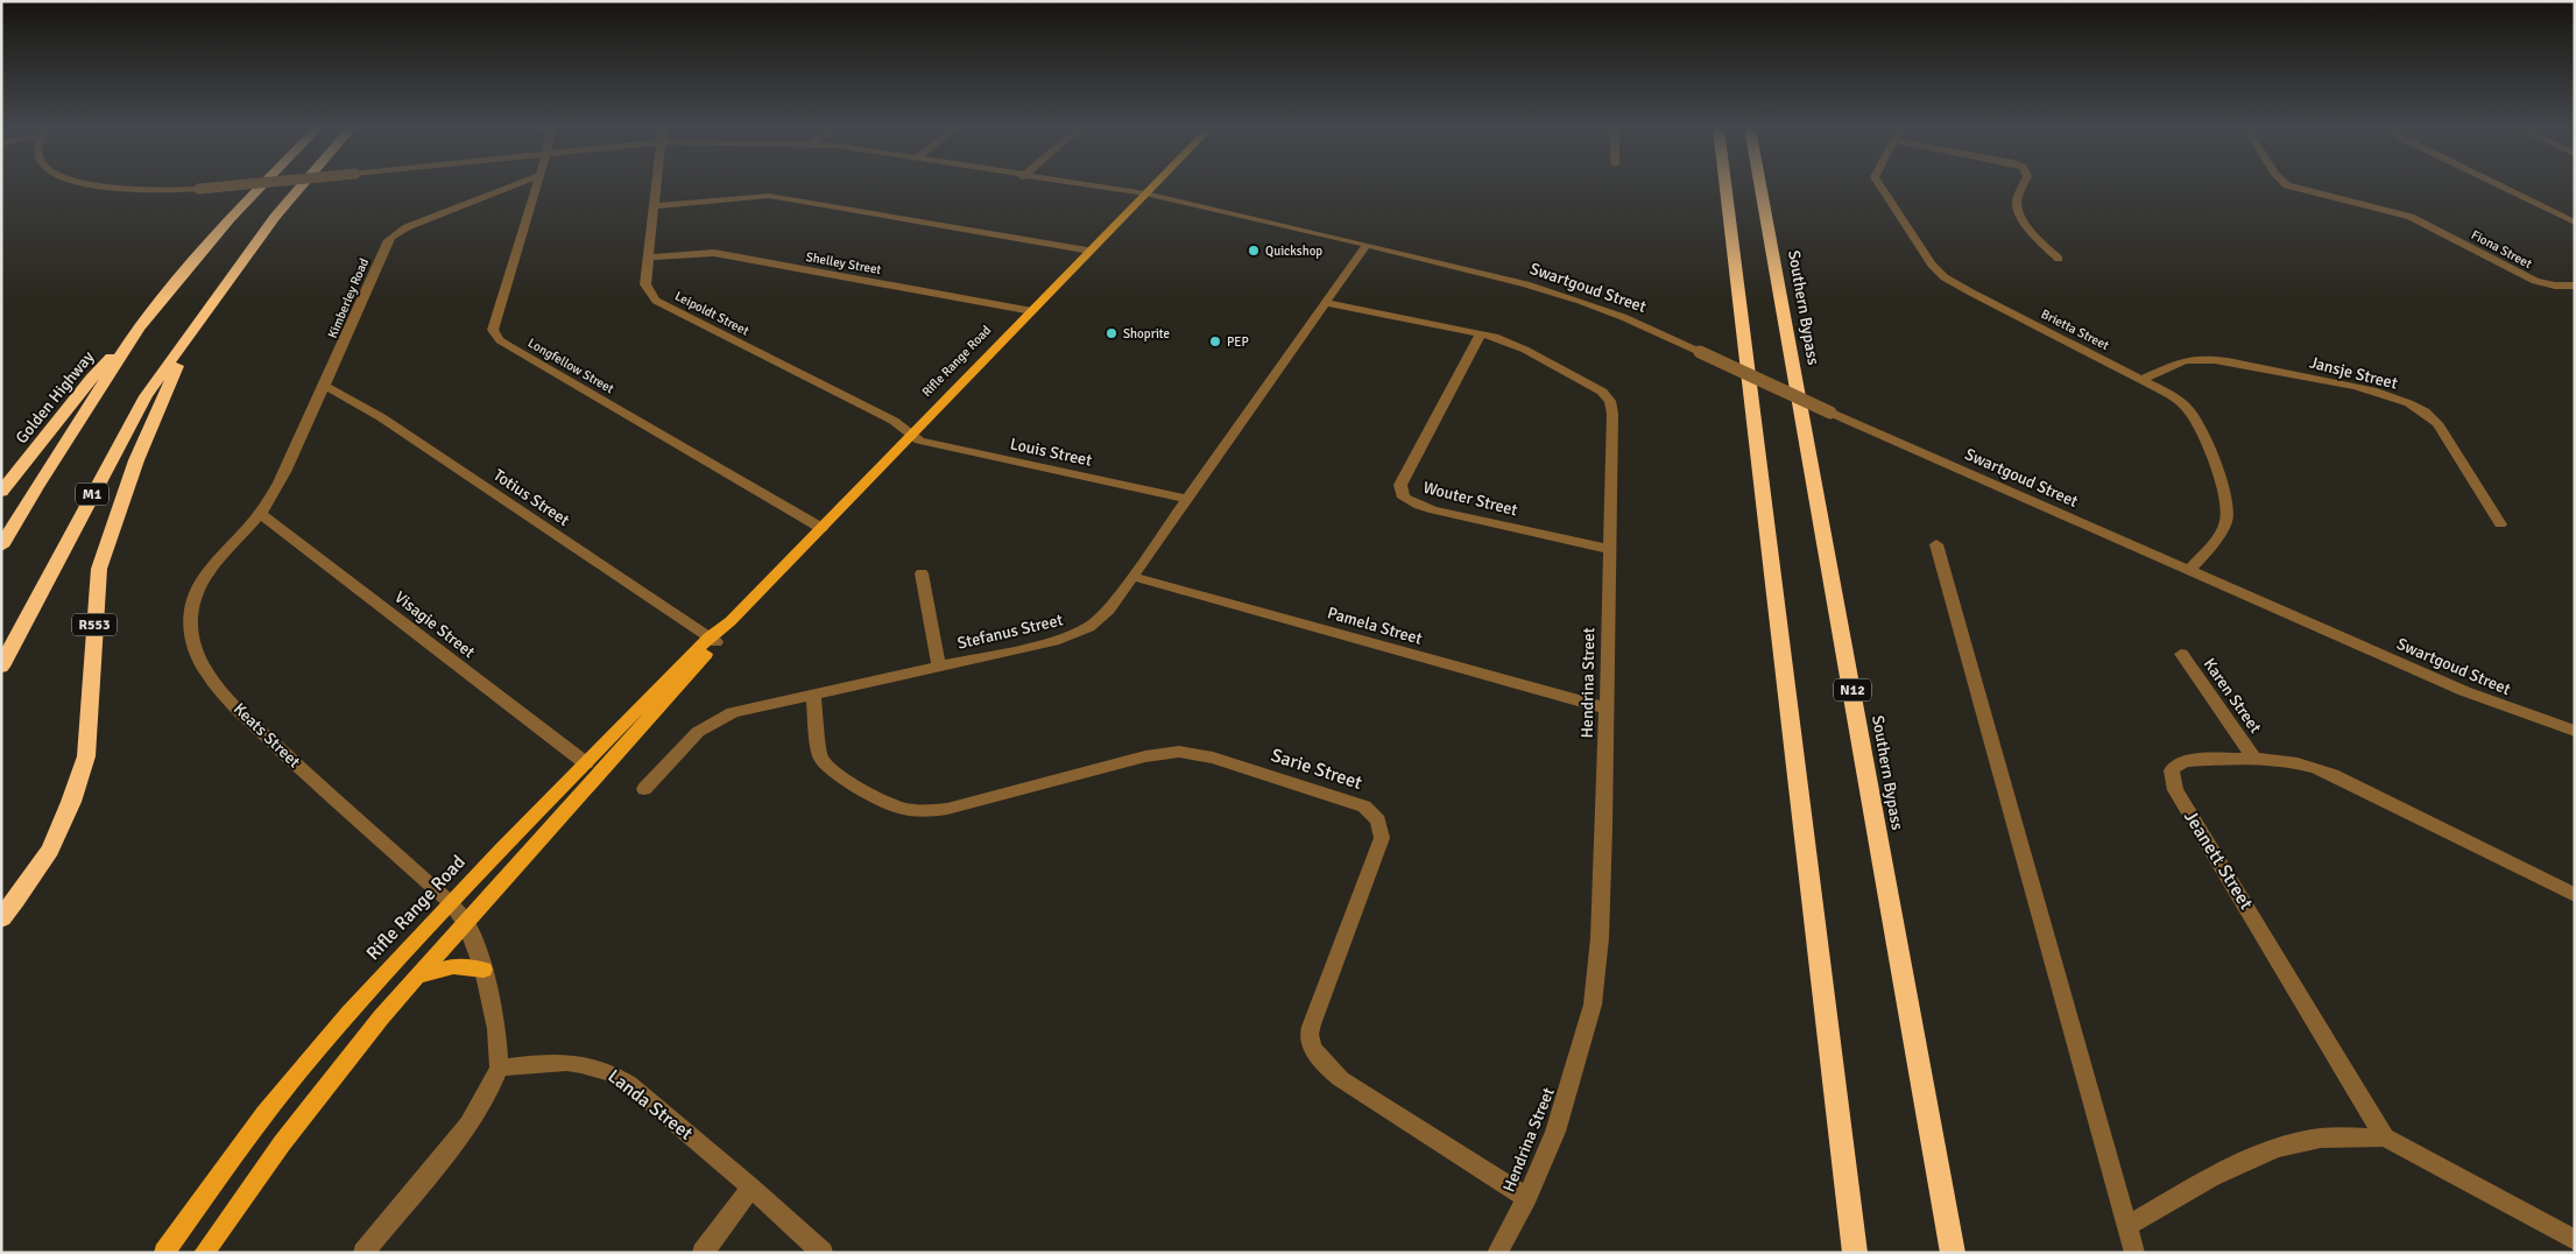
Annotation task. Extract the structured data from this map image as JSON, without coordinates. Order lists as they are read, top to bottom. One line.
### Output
{"streets":{"highway":["Southern Bypass","Golden Highway","M1","R553","N12"],"main road":["Rifle Range Road"],"street":["Fiona Street","Shelley Street","Swartgoud Street","Kimberley Road","Leipoldt Street","Brietta Street","Longfellow Street","Jansje Street","Louis Street","Totius Street","Wouter Street","Visagie Street","Pamela Street","Stefanus Street","Hendrina Street","Karen Street","Keats Street","Sarie Street","Jeanett Street","Landa Street"]},"crossings":[["Shelley Street","Leipoldt Street"],["Shelley Street","Rifle Range Road"],["Swartgoud Street","Brietta Street"],["Swartgoud Street","Rifle Range Road"],["Swartgoud Street","Stefanus Street"],["Kimberley Road","Totius Street"],["Kimberley Road","Visagie Street"],["Kimberley Road","Keats Street"],["Leipoldt Street","Rifle Range Road"],["Leipoldt Street","Louis Street"],["Brietta Street","Jansje Street"],["Rifle Range Road","Longfellow Street"],["Rifle Range Road","Louis Street"],["Rifle Range Road","Totius Street"],["Rifle Range Road","Visagie Street"],["Rifle Range Road","Keats Street"],["Louis Street","Stefanus Street"],["M1","R553"],["Wouter Street","Hendrina Street"],["Visagie Street","Keats Street"],["Pamela Street","Stefanus Street"],["Pamela Street","Hendrina Street"],["Stefanus Street","Hendrina Street"],["Stefanus Street","Sarie Street"],["Hendrina Street","Sarie Street"],["Karen Street","Jeanett Street"],["Keats Street","Landa Street"]],"places":["Quickshop","Shoprite","PEP"]}
